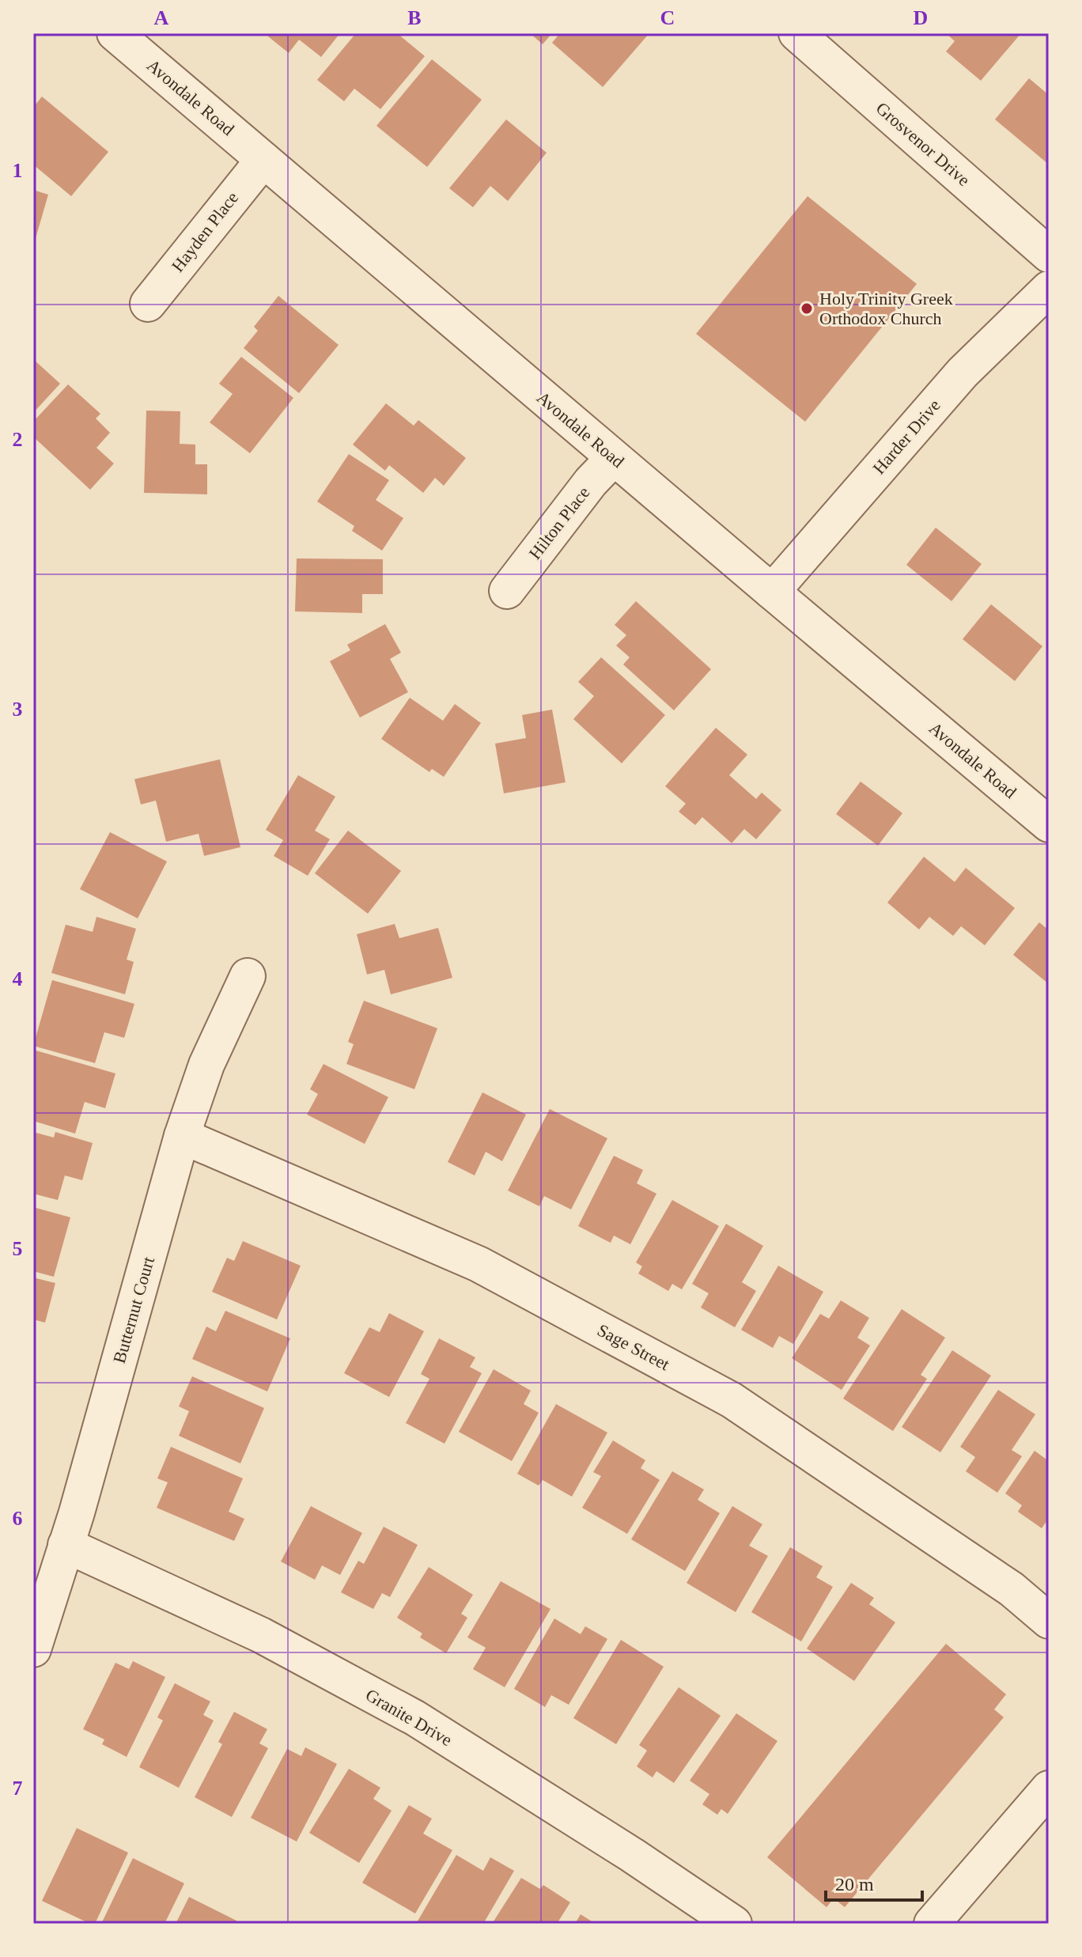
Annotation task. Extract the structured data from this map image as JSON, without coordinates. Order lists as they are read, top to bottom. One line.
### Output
{"streets":{"street":["Avondale Road","Grosvenor Drive","Hayden Place","Harder Drive","Hilton Place","Butternut Court","Sage Street","Granite Drive"]},"crossings":[["Avondale Road","Hayden Place"],["Avondale Road","Harder Drive"],["Avondale Road","Hilton Place"],["Butternut Court","Sage Street"],["Butternut Court","Granite Drive"]],"places":["Holy Trinity Greek Orthodox Church"],"scale_bar":"20 m","grid":{"columns":["A","B","C","D"],"rows":["1","2","3","4","5","6","7"]}}
